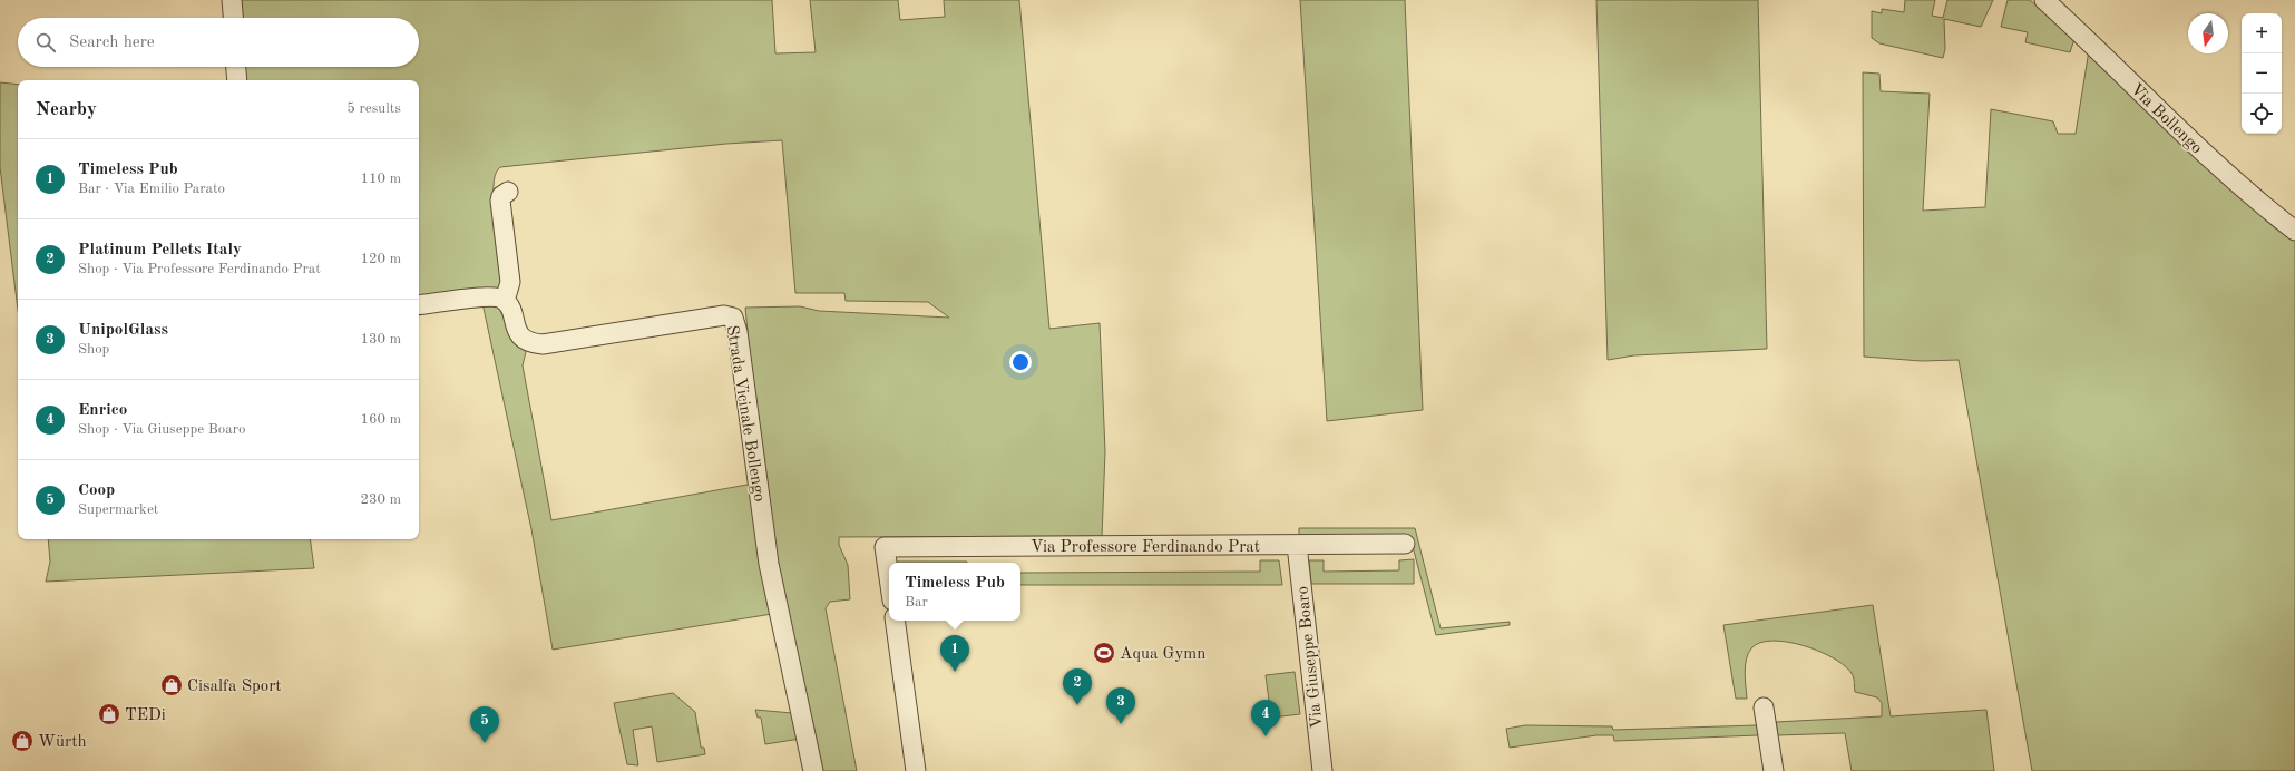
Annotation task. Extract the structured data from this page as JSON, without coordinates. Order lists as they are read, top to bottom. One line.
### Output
{"streets":{"street":["Via Bollengo","Strada Vicinale Bollengo","Via Professore Ferdinando Prat","Via Giuseppe Boaro"]},"crossings":[["Via Professore Ferdinando Prat","Via Giuseppe Boaro"]],"places":{"sports":["Aqua Gymn"],"shop":["Cisalfa Sport","TEDi","Würth"]},"north":"bottom","page":{"map_buttons":["+","−"],"search":"Search here","heading":["Nearby","5 results"],"list":[{"mark":"1","name":"Timeless Pub","note":"Bar · Via Emilio Parato","value":"110 m"},{"mark":"2","name":"Platinum Pellets Italy","note":"Shop · Via Professore Ferdinando Prat","value":"120 m"},{"mark":"3","name":"UnipolGlass","note":"Shop","value":"130 m"},{"mark":"4","name":"Enrico","note":"Shop · Via Giuseppe Boaro","value":"160 m"},{"mark":"5","name":"Coop","note":"Supermarket","value":"230 m"}],"popup":["Timeless Pub","Bar"],"pins":["1","2","3","4","5"]}}
